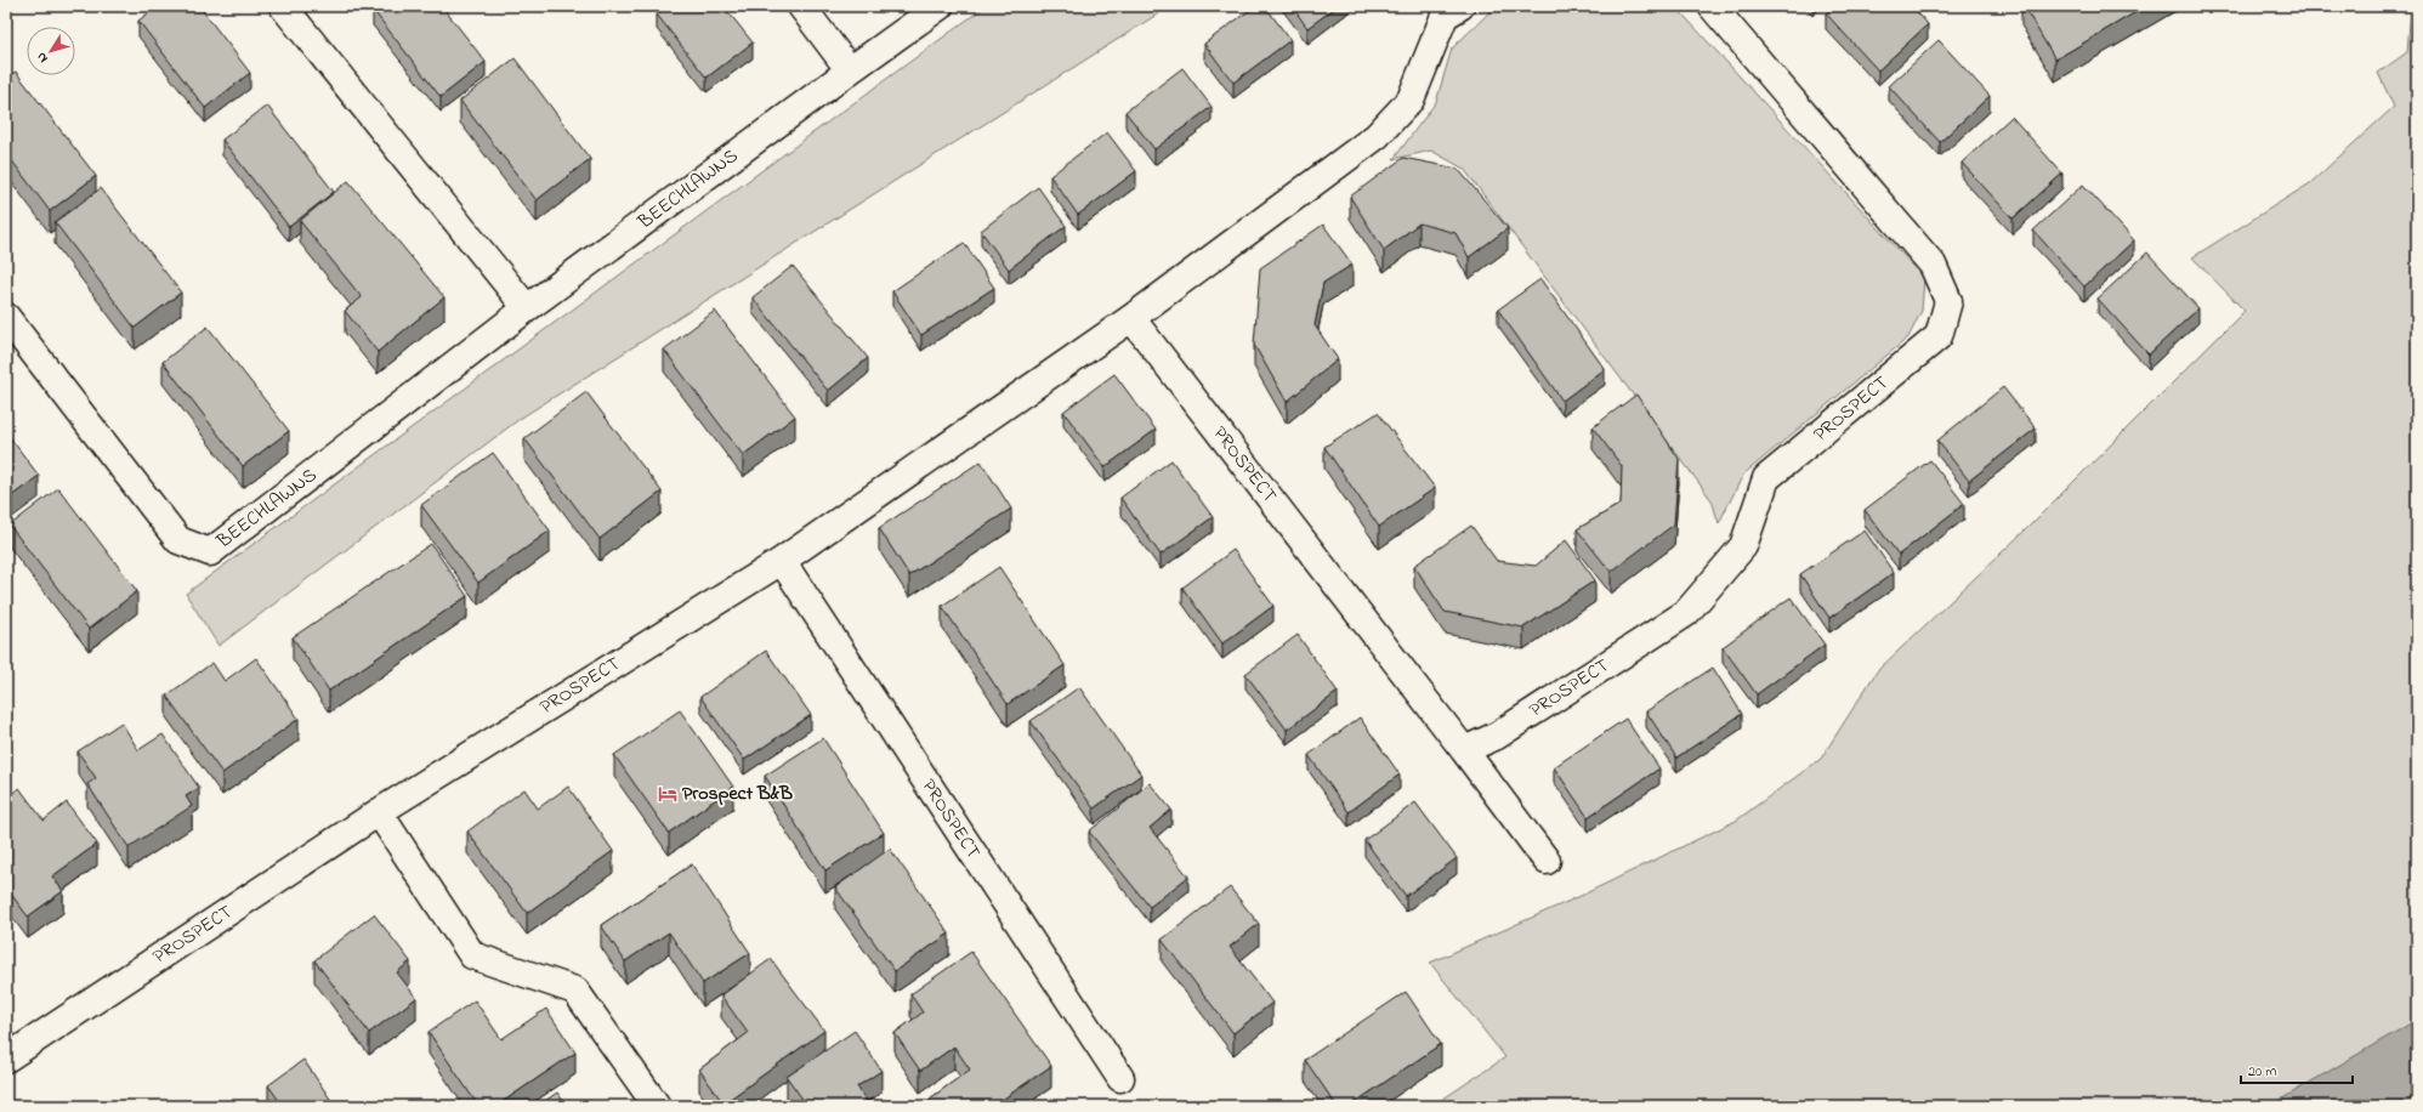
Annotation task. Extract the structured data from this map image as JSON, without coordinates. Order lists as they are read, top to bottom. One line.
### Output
{"streets":{"street":["BEECHLAWNS","PROSPECT"]},"places":{"hotel":["Prospect B&B"]},"scale_bar":"20 m","north":"bottom left"}
